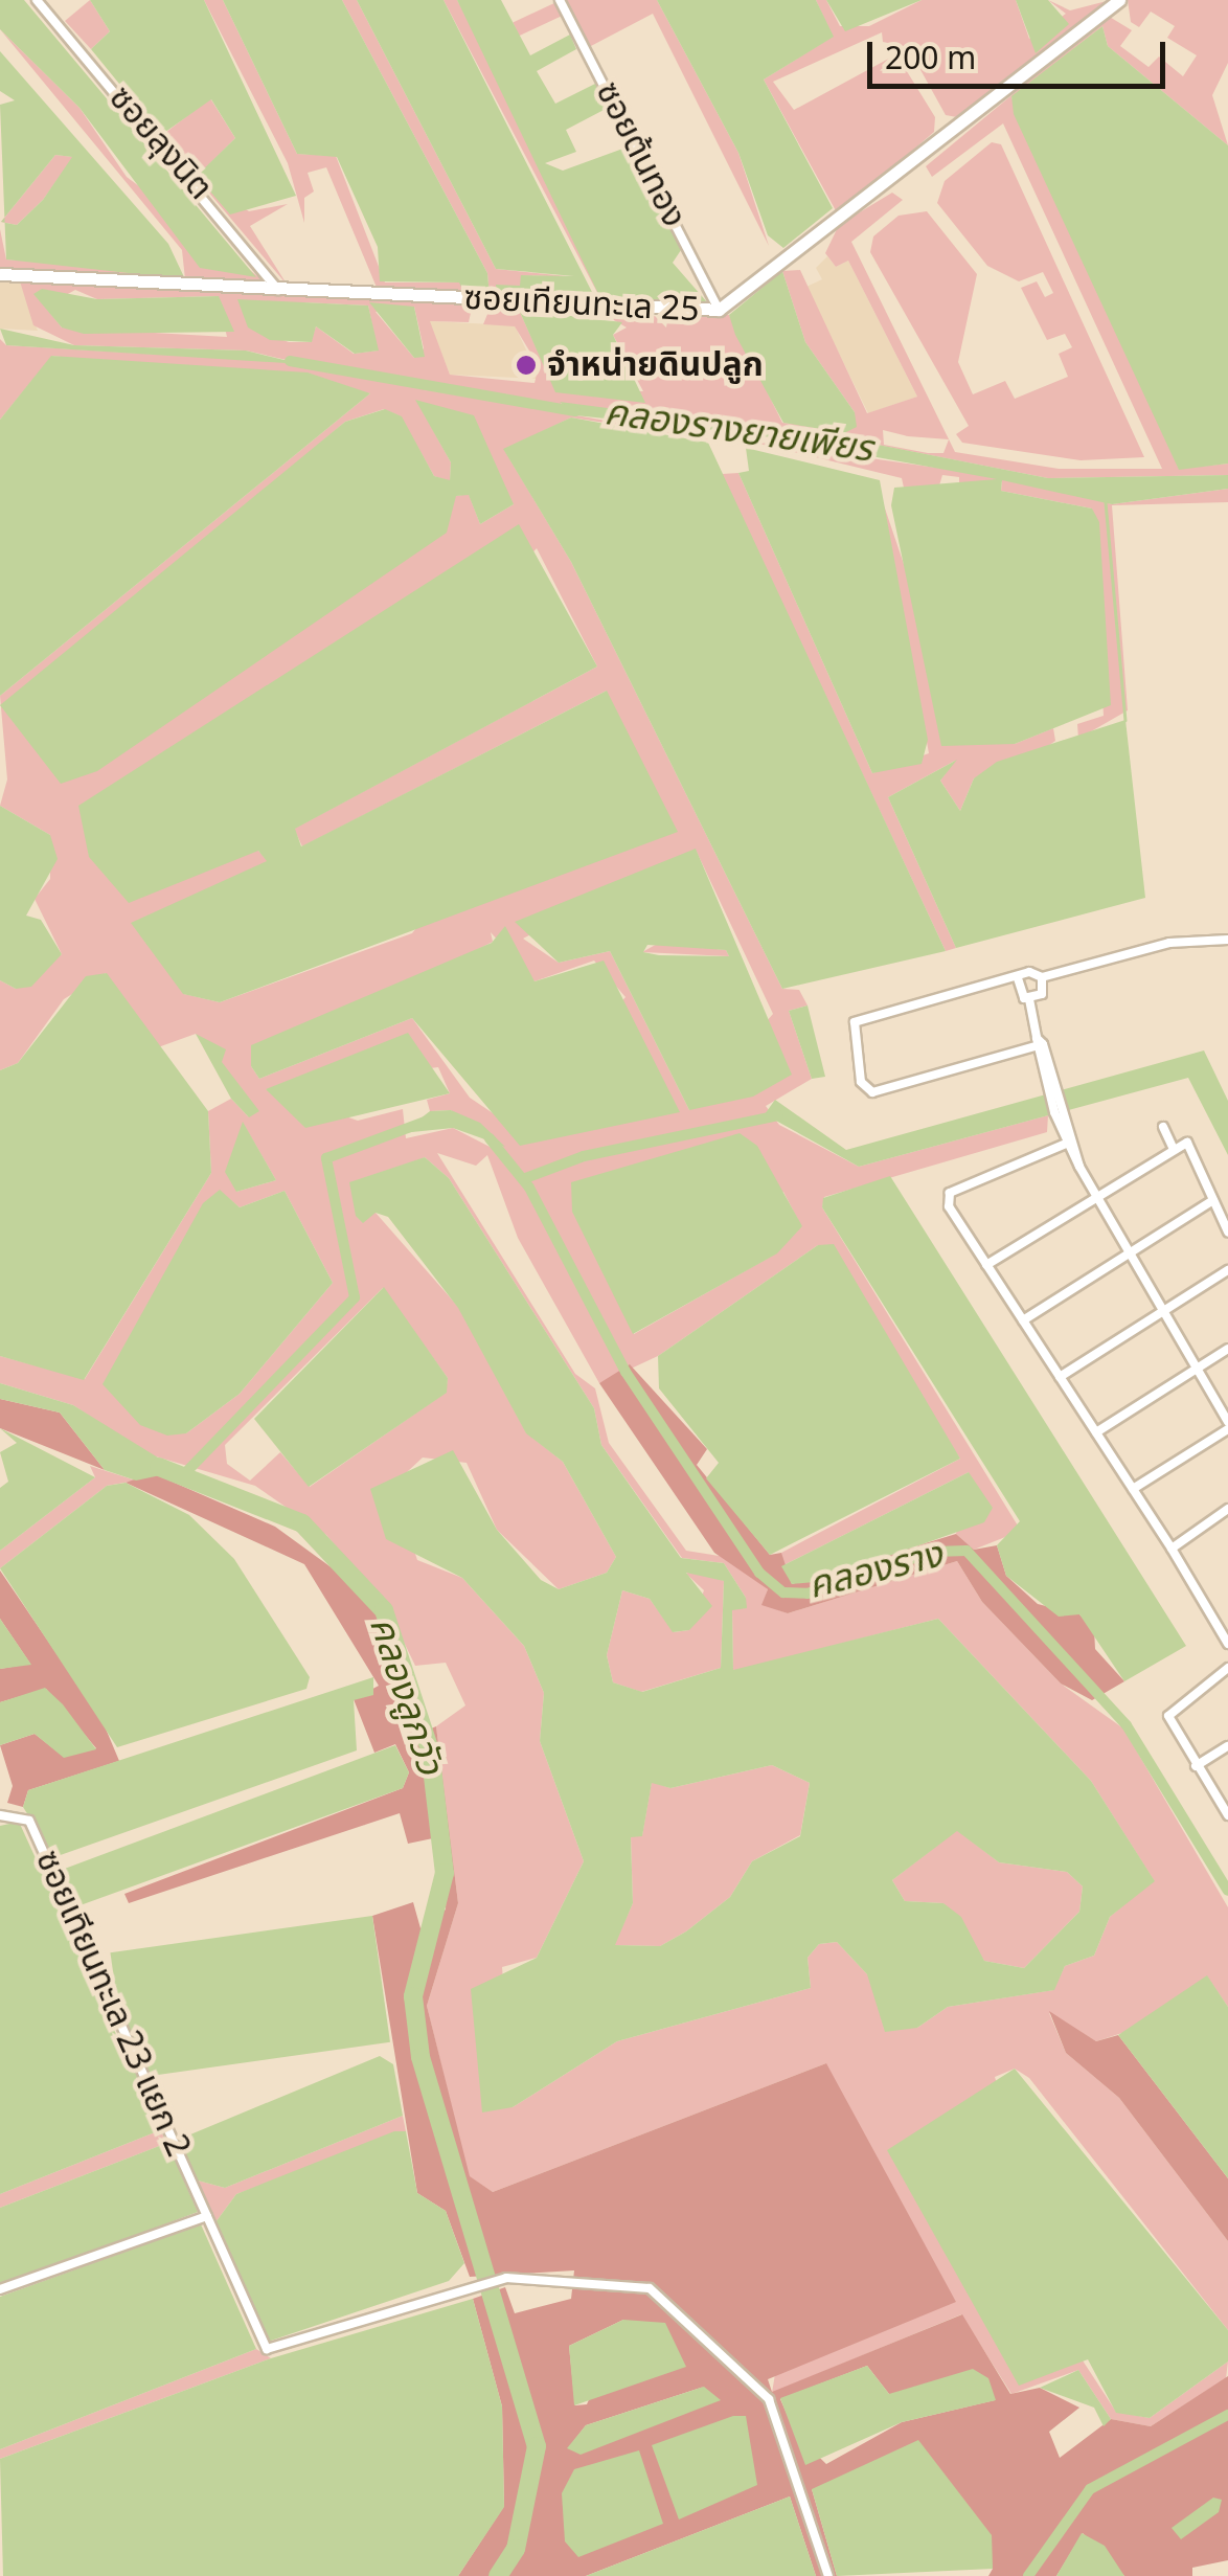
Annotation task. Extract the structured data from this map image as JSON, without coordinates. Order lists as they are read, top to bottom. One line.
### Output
{"streets":{"street":["ซอยลุงนิต","ซอยต้นทอง","ซอยเทียนทะเล 25","ซอยเทียนทะเล 23 แยก 2"]},"crossings":[["ซอยลุงนิต","ซอยเทียนทะเล 25"],["ซอยต้นทอง","ซอยเทียนทะเล 25"]],"water":["คลองรางยายเพียร","คลองราง","คลองลูกวัว"],"places":["จำหน่ายดินปลูก"],"scale_bar":"200 m"}
